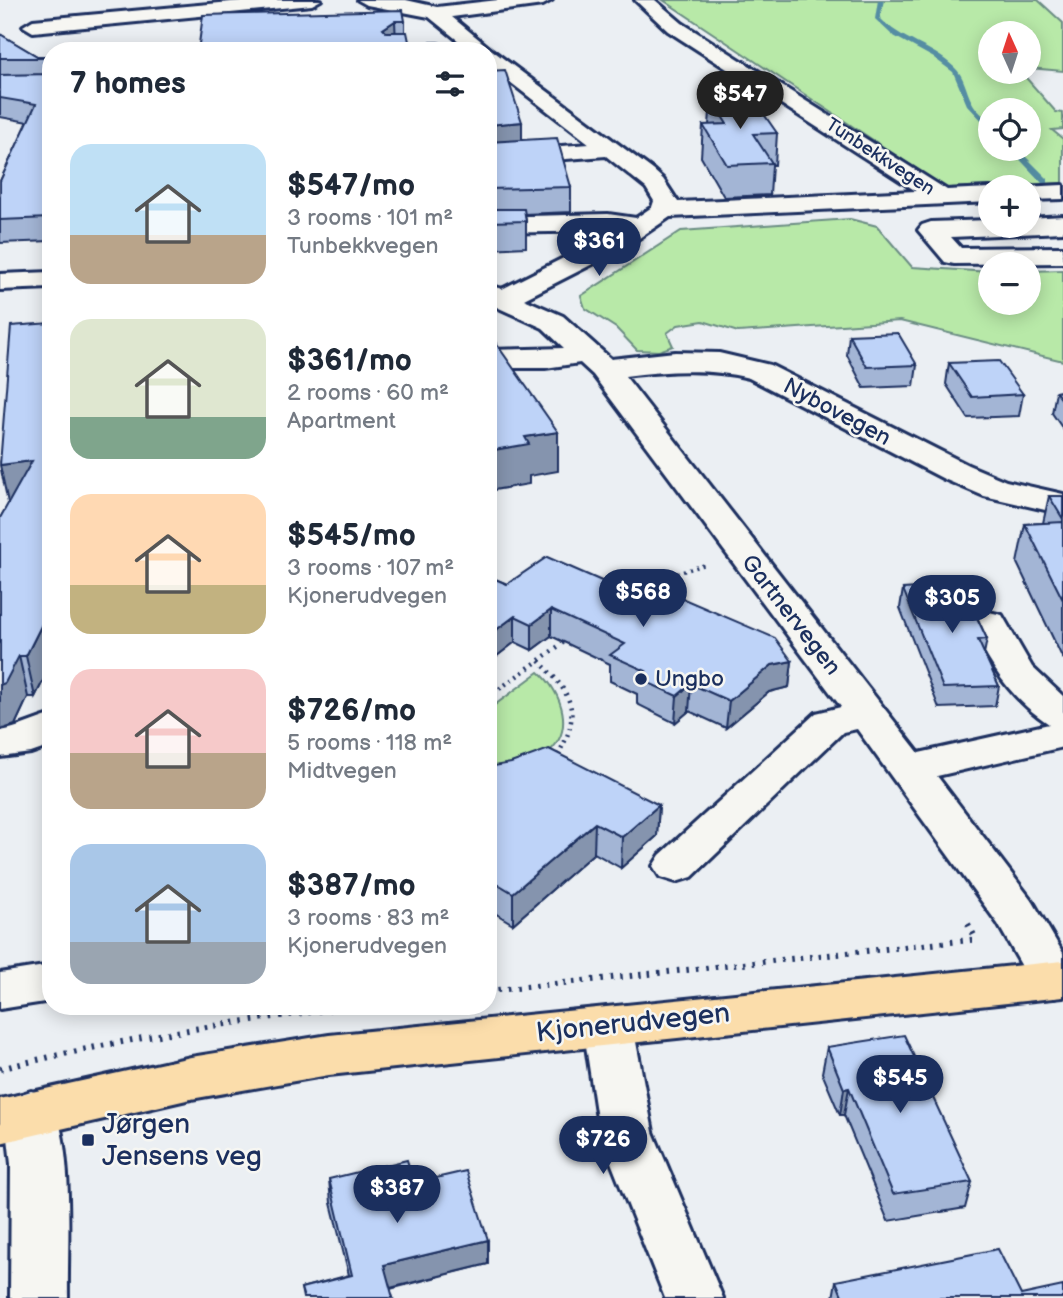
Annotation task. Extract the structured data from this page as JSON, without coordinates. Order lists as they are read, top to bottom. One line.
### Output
{"streets":{"main road":["Kjonerudvegen"],"street":["Tunbekkvegen","Nybovegen","Gartnervegen"]},"crossings":[["Nybovegen","Gartnervegen"],["Gartnervegen","Kjonerudvegen"]],"places":{"other":["Ungbo"],"transit":["Jørgen Jensens veg"]},"north":"top","page":{"map_buttons":["+","−"],"heading":"7 homes","price":["$547","$361","$568","$305","$545","$726","$387"],"list":[{"name":"$547/mo","note":"3 rooms · 101 m² · Tunbekkvegen"},{"name":"$361/mo","note":"2 rooms · 60 m² · Apartment"},{"name":"$545/mo","note":"3 rooms · 107 m² · Kjonerudvegen"},{"name":"$726/mo","note":"5 rooms · 118 m² · Midtvegen"},{"name":"$387/mo","note":"3 rooms · 83 m² · Kjonerudvegen"}]}}
